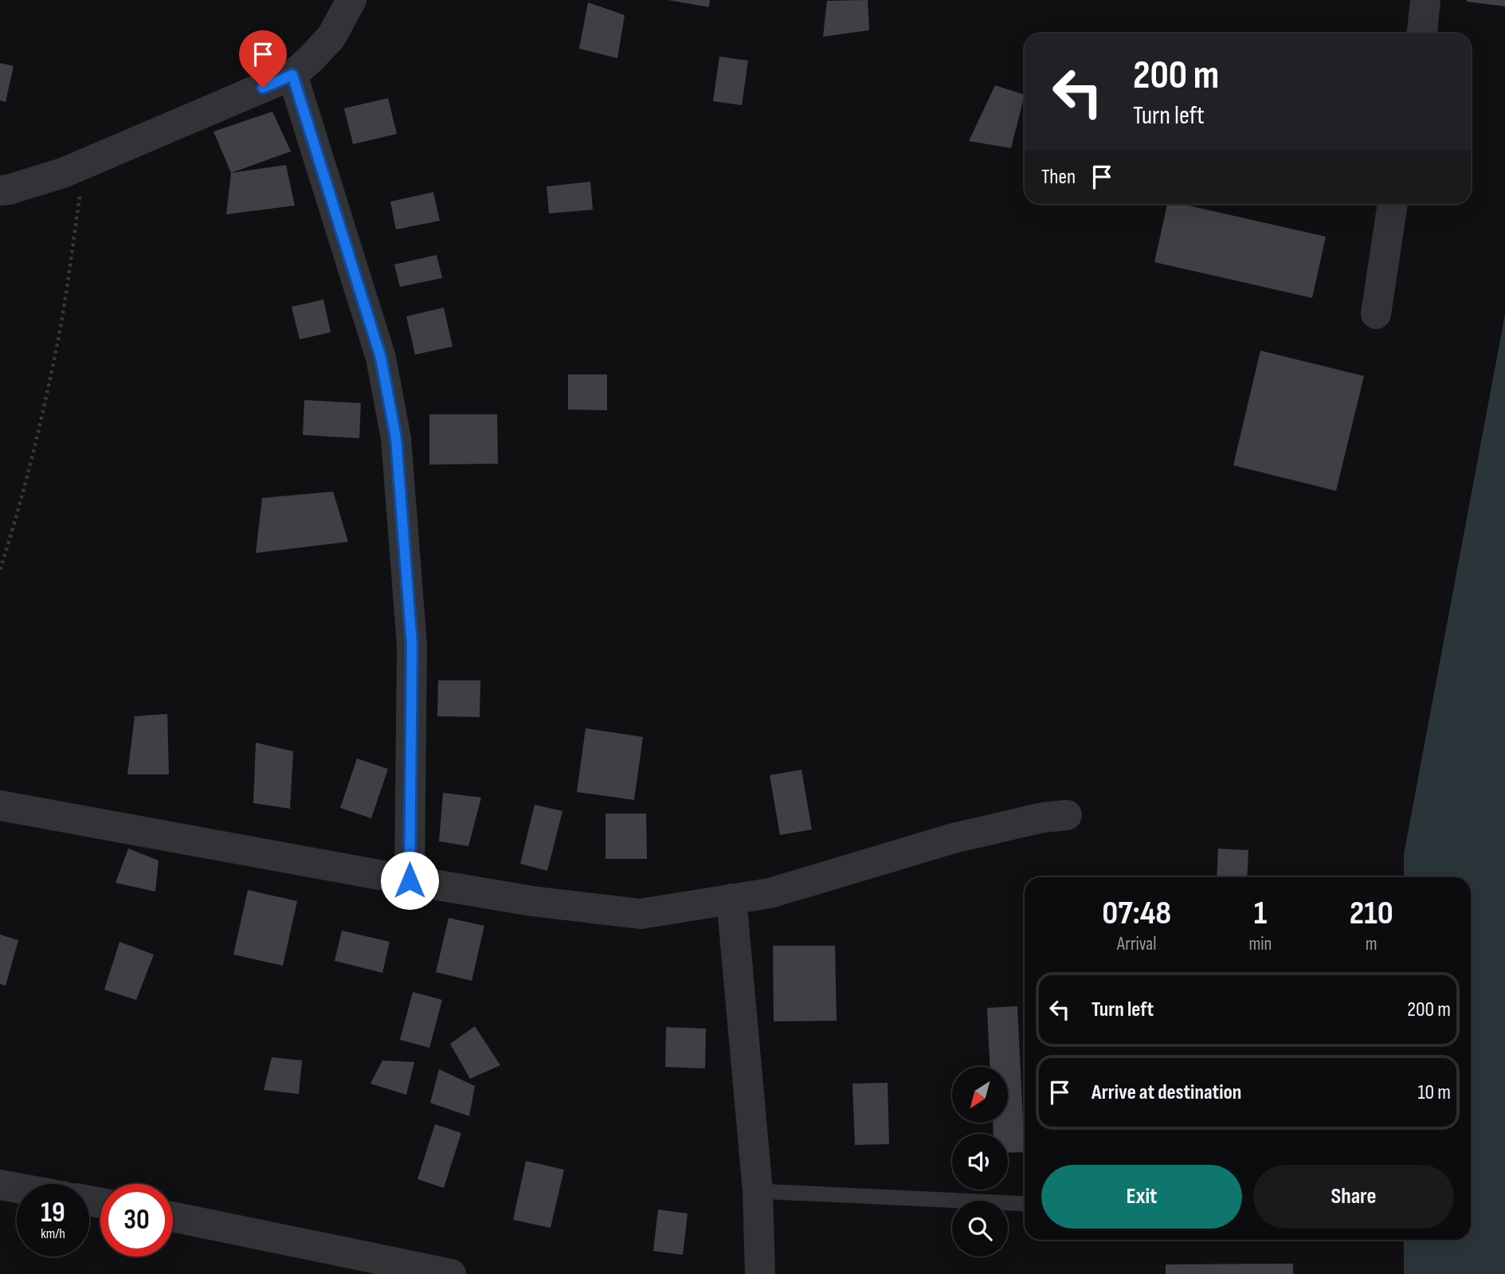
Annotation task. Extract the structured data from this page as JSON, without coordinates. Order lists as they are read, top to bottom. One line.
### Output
{"north":"bottom left","page":{"turn":["200 m","Turn left"],"then":"Then","eta":["07:48","Arrival","1","min","210","m"],"list":[{"name":"Turn left","value":"200 m"},{"name":"Arrive at destination","value":"10 m"}],"buttons":["Exit","Share"],"speed":"19 km/h","limit":"30"}}
